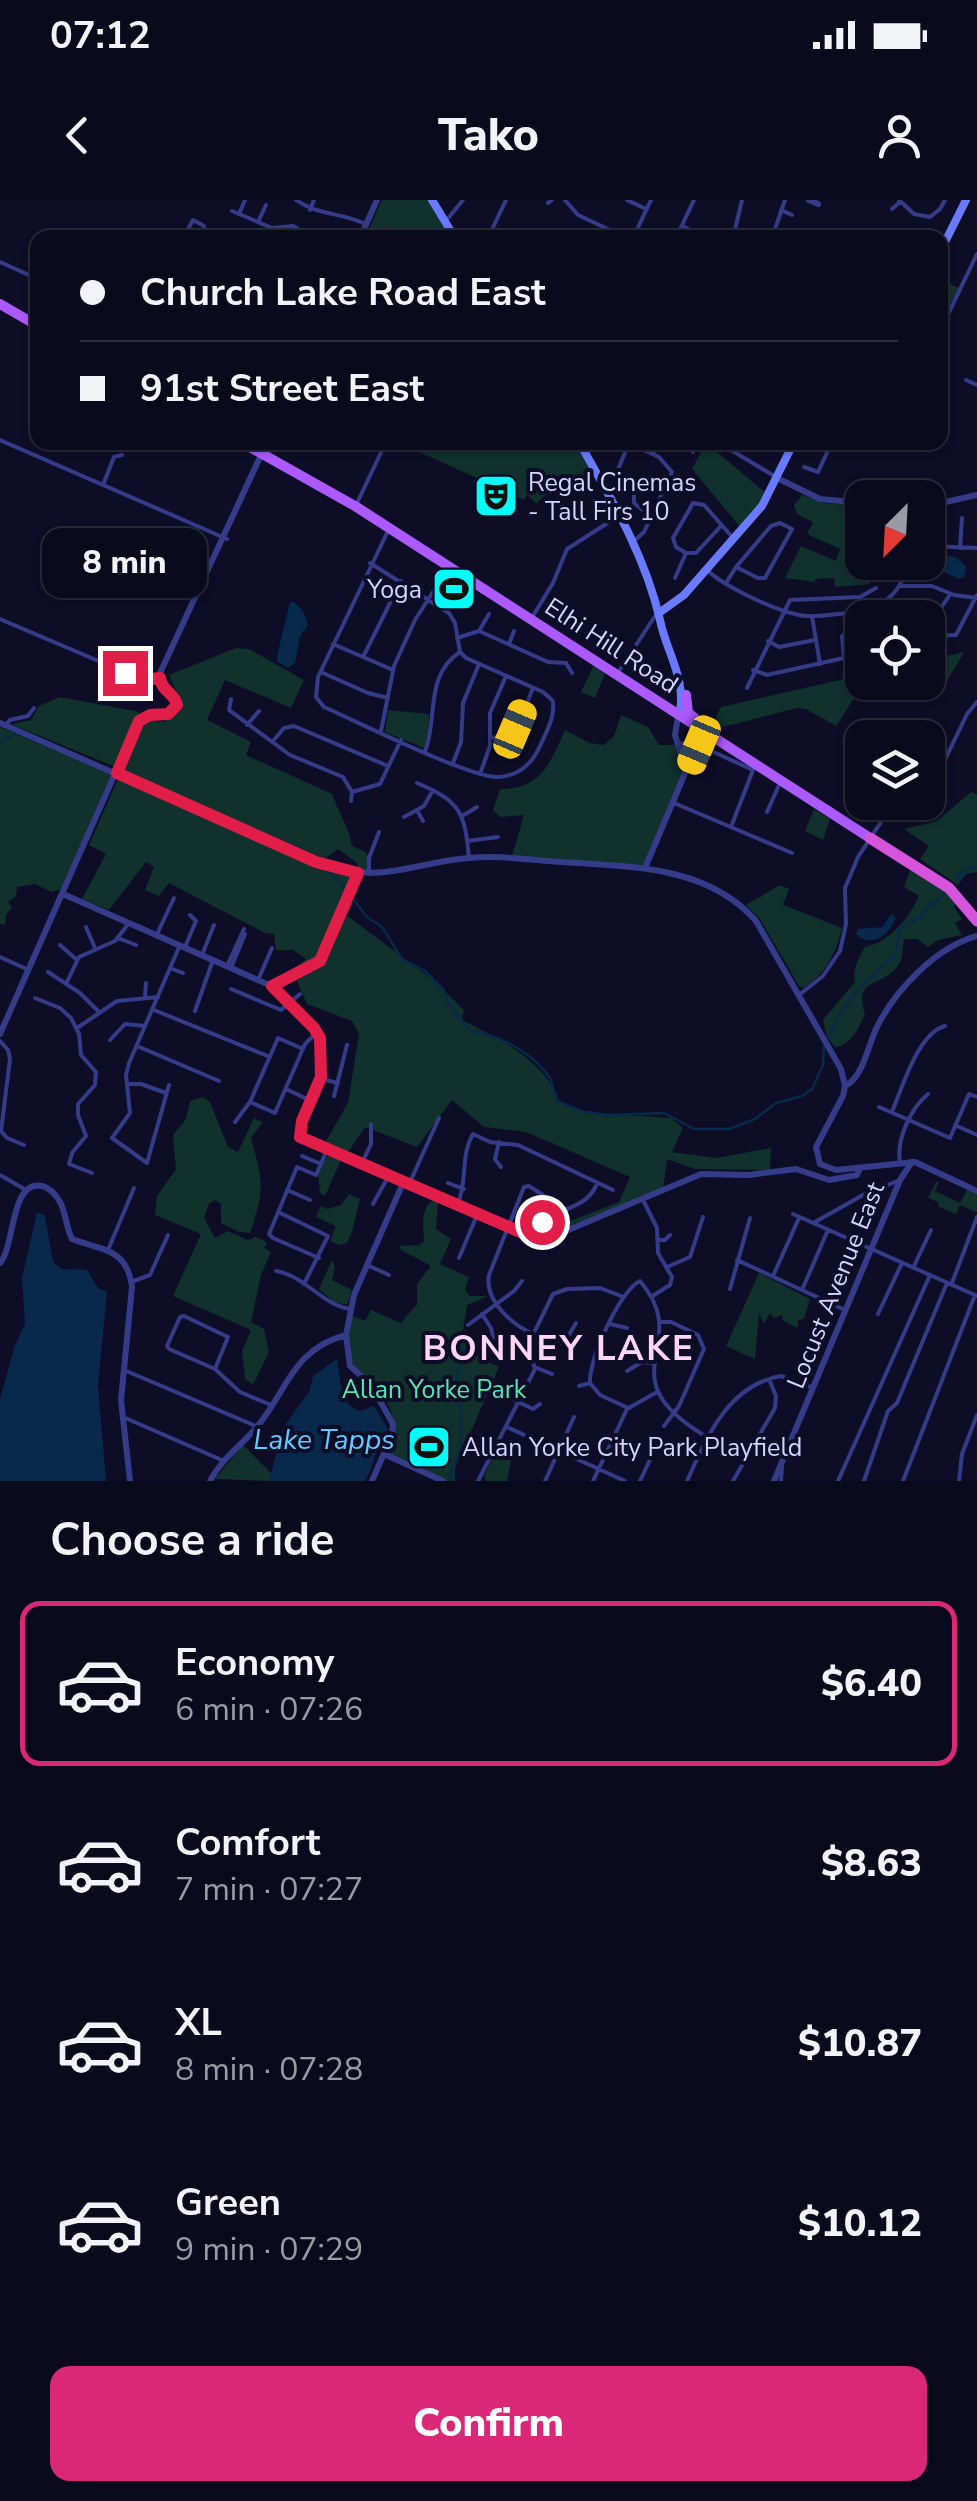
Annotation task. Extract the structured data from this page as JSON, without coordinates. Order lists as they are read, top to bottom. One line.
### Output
{"streets":{"highway":["Elhi Hill Road"],"street":["Locust Avenue East"]},"districts":["BONNEY LAKE"],"water":["Lake Tapps"],"parks":["Allan Yorke Park"],"places":{"theatre":["Regal Cinemas - Tall Firs 10"],"sports":["Yoga","Allan Yorke City Park Playfield"]},"north":"bottom left","page":{"status":"07:12","header":"Tako","banner":["Church Lake Road East","91st Street East"],"bubble":"8 min","heading":"Choose a ride","list":[{"name":"Economy","note":"6 min · 07:26","value":"$6.40"},{"name":"Comfort","note":"7 min · 07:27","value":"$8.63"},{"name":"XL","note":"8 min · 07:28","value":"$10.87"},{"name":"Green","note":"9 min · 07:29","value":"$10.12"}],"buttons":"Confirm"}}
